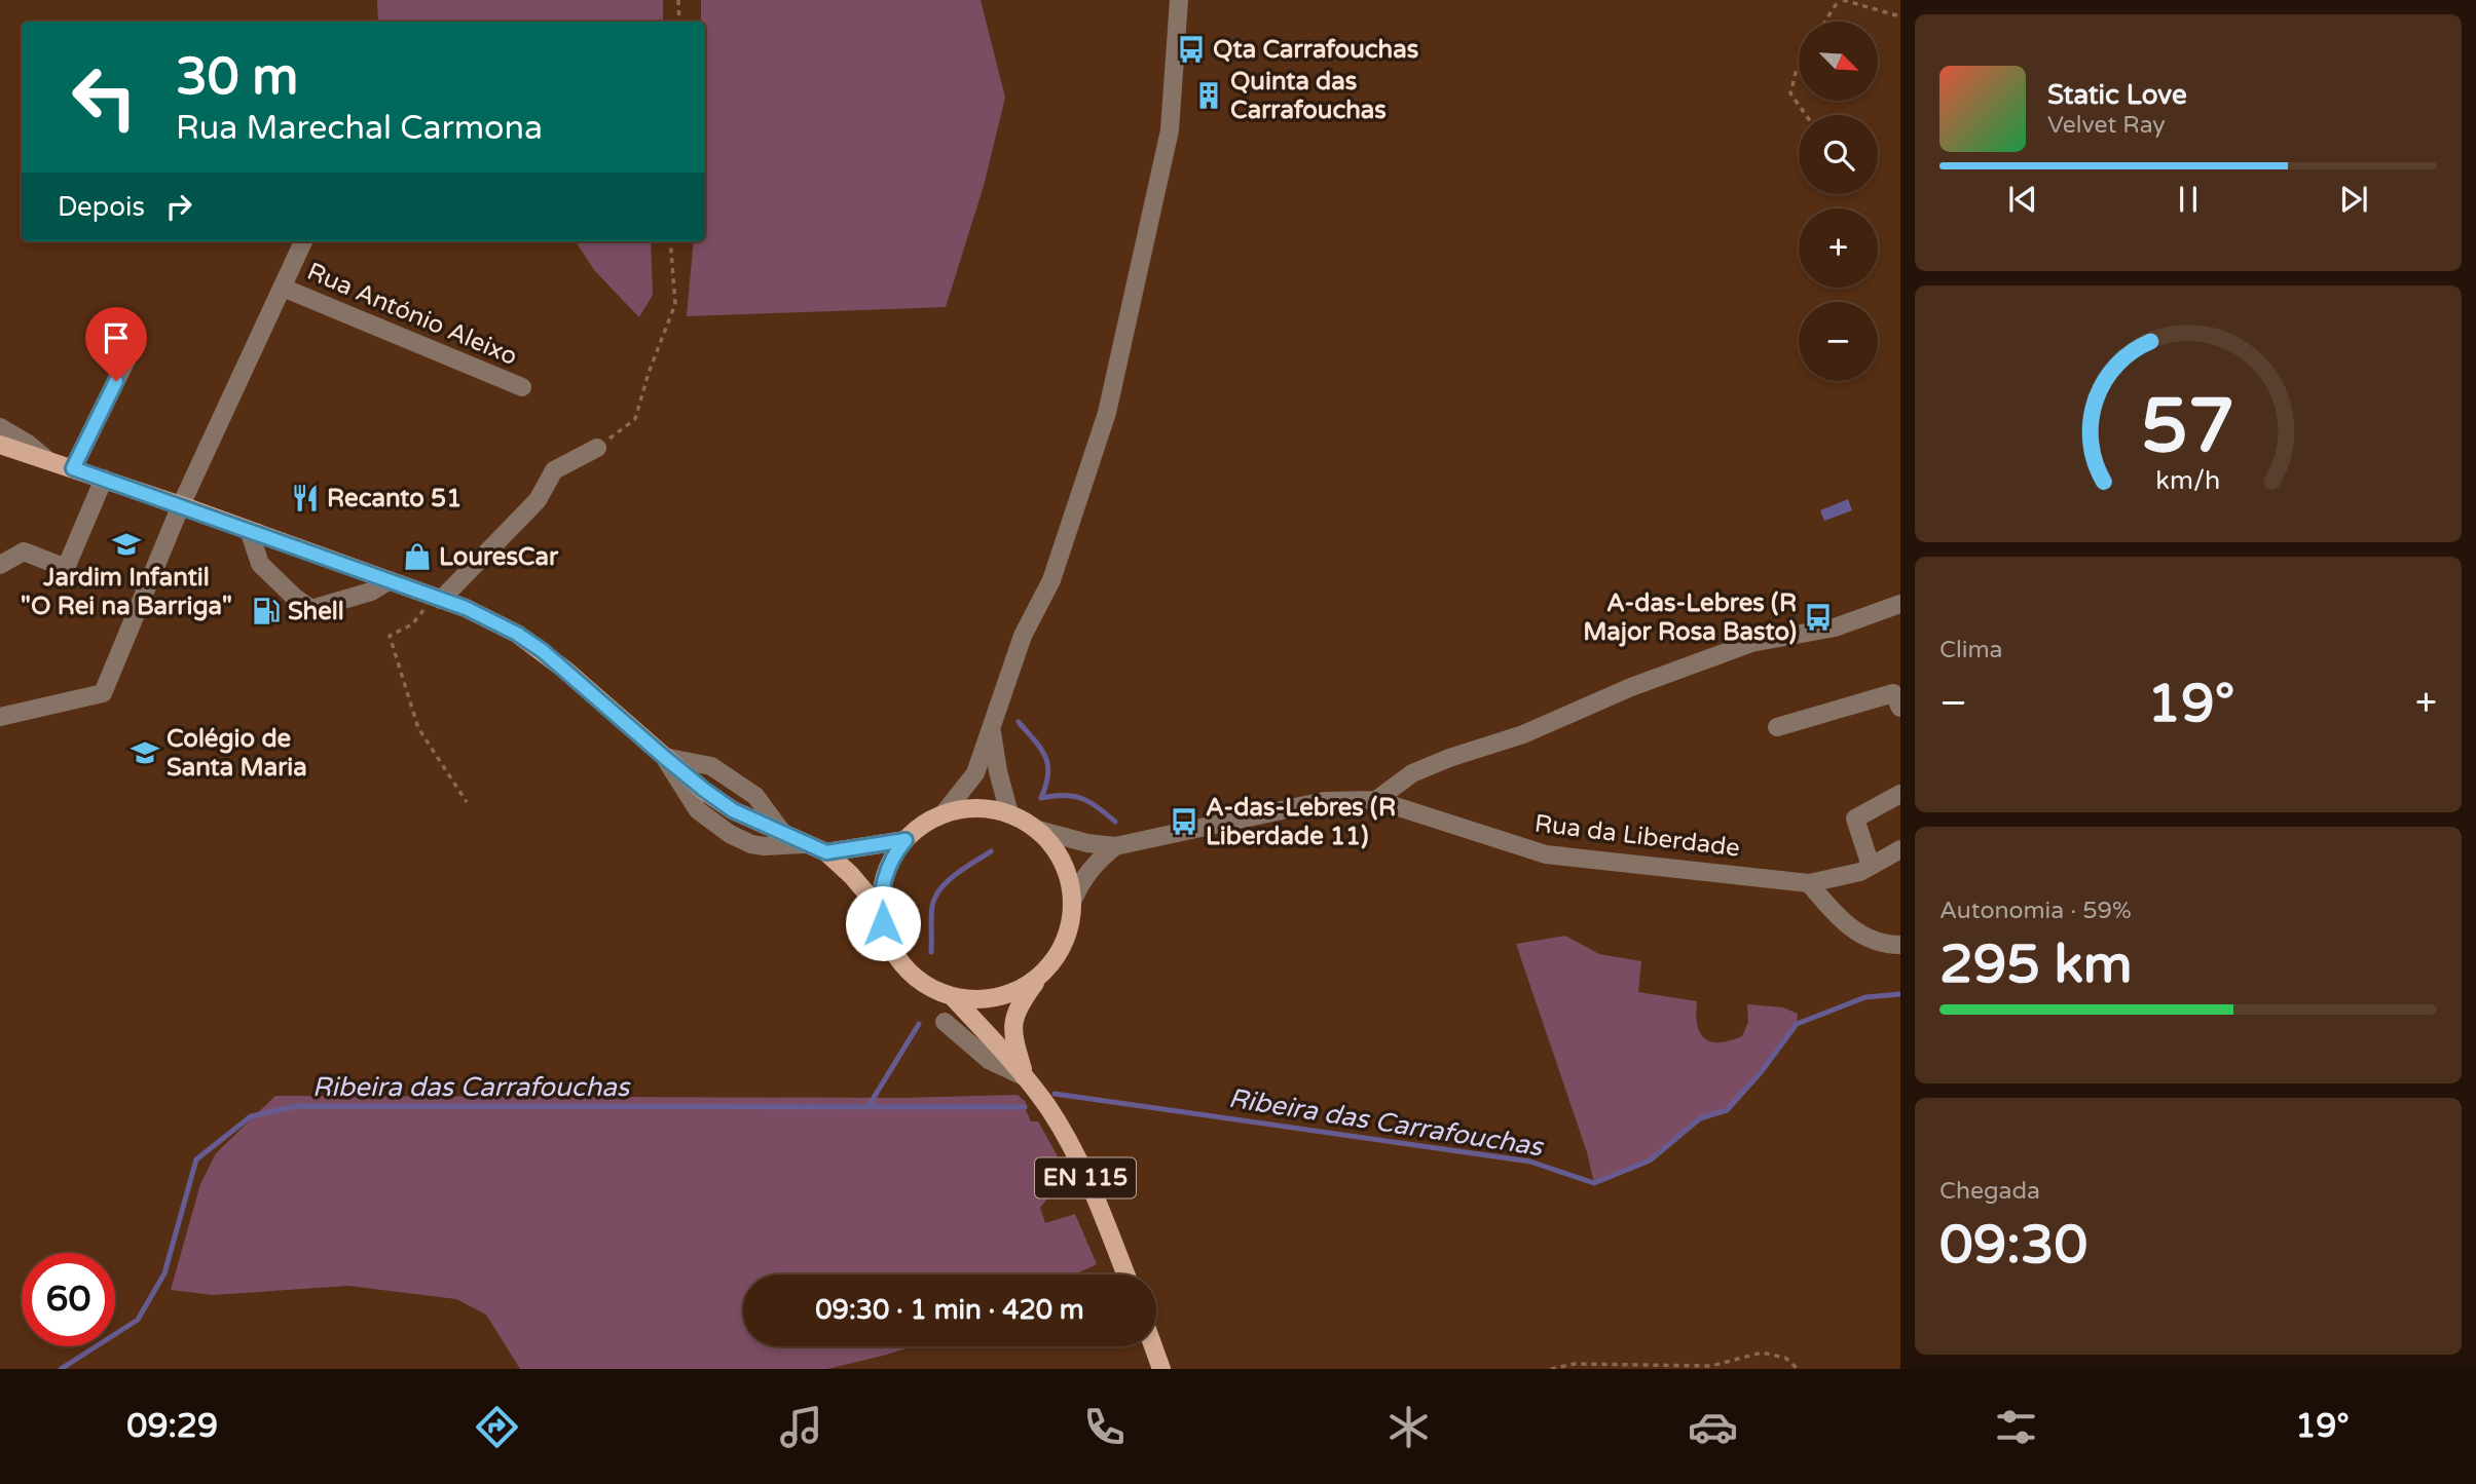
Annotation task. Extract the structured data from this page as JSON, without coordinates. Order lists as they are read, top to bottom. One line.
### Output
{"streets":{"main road":["EN 115"],"street":["Rua António Aleixo","Rua da Liberdade"]},"crossings":[["Rua da Liberdade","EN 115"]],"water":["Ribeira das Carrafouchas"],"places":{"bus stop":["Qta Carrafouchas","A-das-Lebres (R Major Rosa Basto)","A-das-Lebres (R Liberdade 11)"],"building":["Quinta das Carrafouchas"],"restaurant":["Recanto 51"],"school or university":["Jardim Infantil \"O Rei na Barriga\"","Colégio de Santa Maria"],"shop":["LouresCar"],"fuel station":["Shell"]},"north":"bottom right","page":{"map_buttons":["+","−"],"turn":["30 m","Rua Marechal Carmona"],"song":["Static Love","Velvet Ray"],"then":"Depois","tile":["Clima",["Autonomia · 59%","295 km"],["Chegada","09:30"]],"heat":["−","19°","+"],"limit":"60","trip":"09:30 · 1 min · 420 m","tabs":["09:29","19°"],"gauge":["57","km/h"]}}
